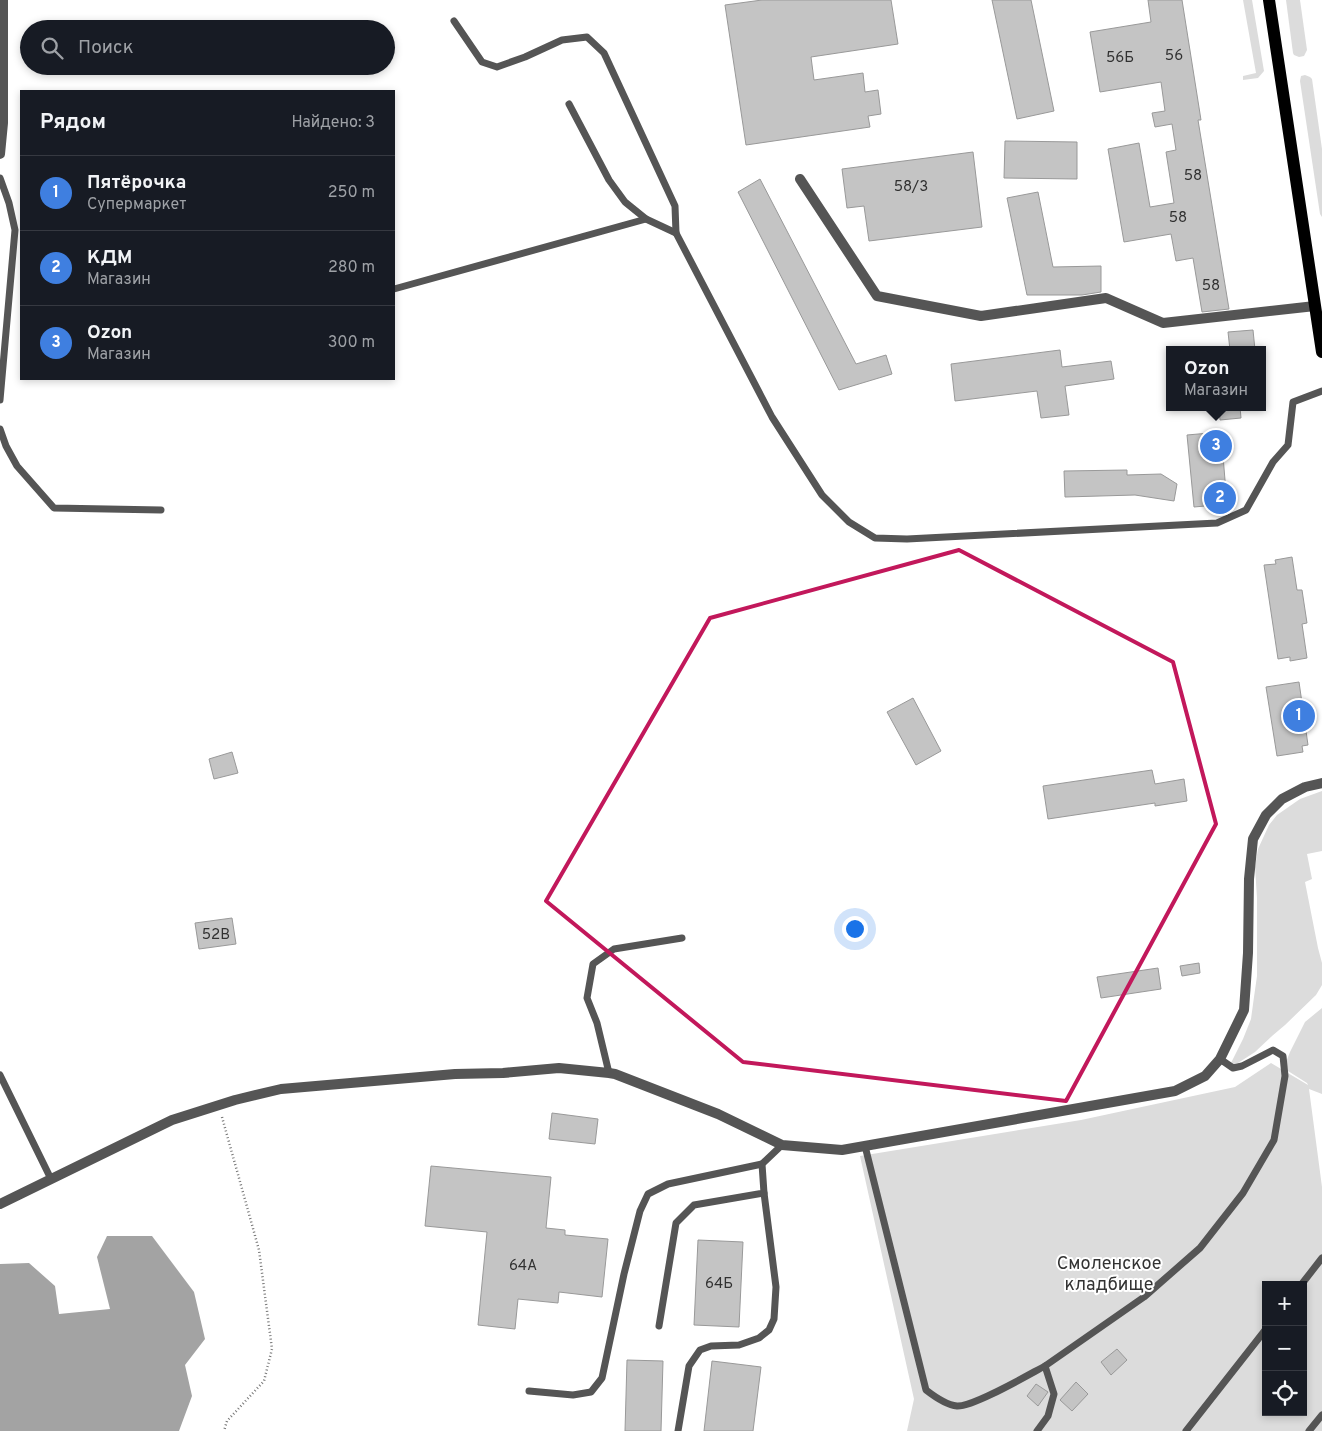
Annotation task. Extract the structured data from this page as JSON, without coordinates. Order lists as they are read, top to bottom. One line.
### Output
{"parks":["Смоленское кладбище"],"house_numbers":["56","56Б","58","58/3","58","58","52В","64А","64Б"],"page":{"search":"Поиск","heading":["Рядом","Найдено: 3"],"list":[{"mark":"1","name":"Пятёрочка","note":"Супермаркет","value":"250 m"},{"mark":"2","name":"КДМ","note":"Магазин","value":"280 m"},{"mark":"3","name":"Ozon","note":"Магазин","value":"300 m"}],"popup":["Ozon","Магазин"],"pins":["3","2","1"],"map_buttons":["+","−"]}}
